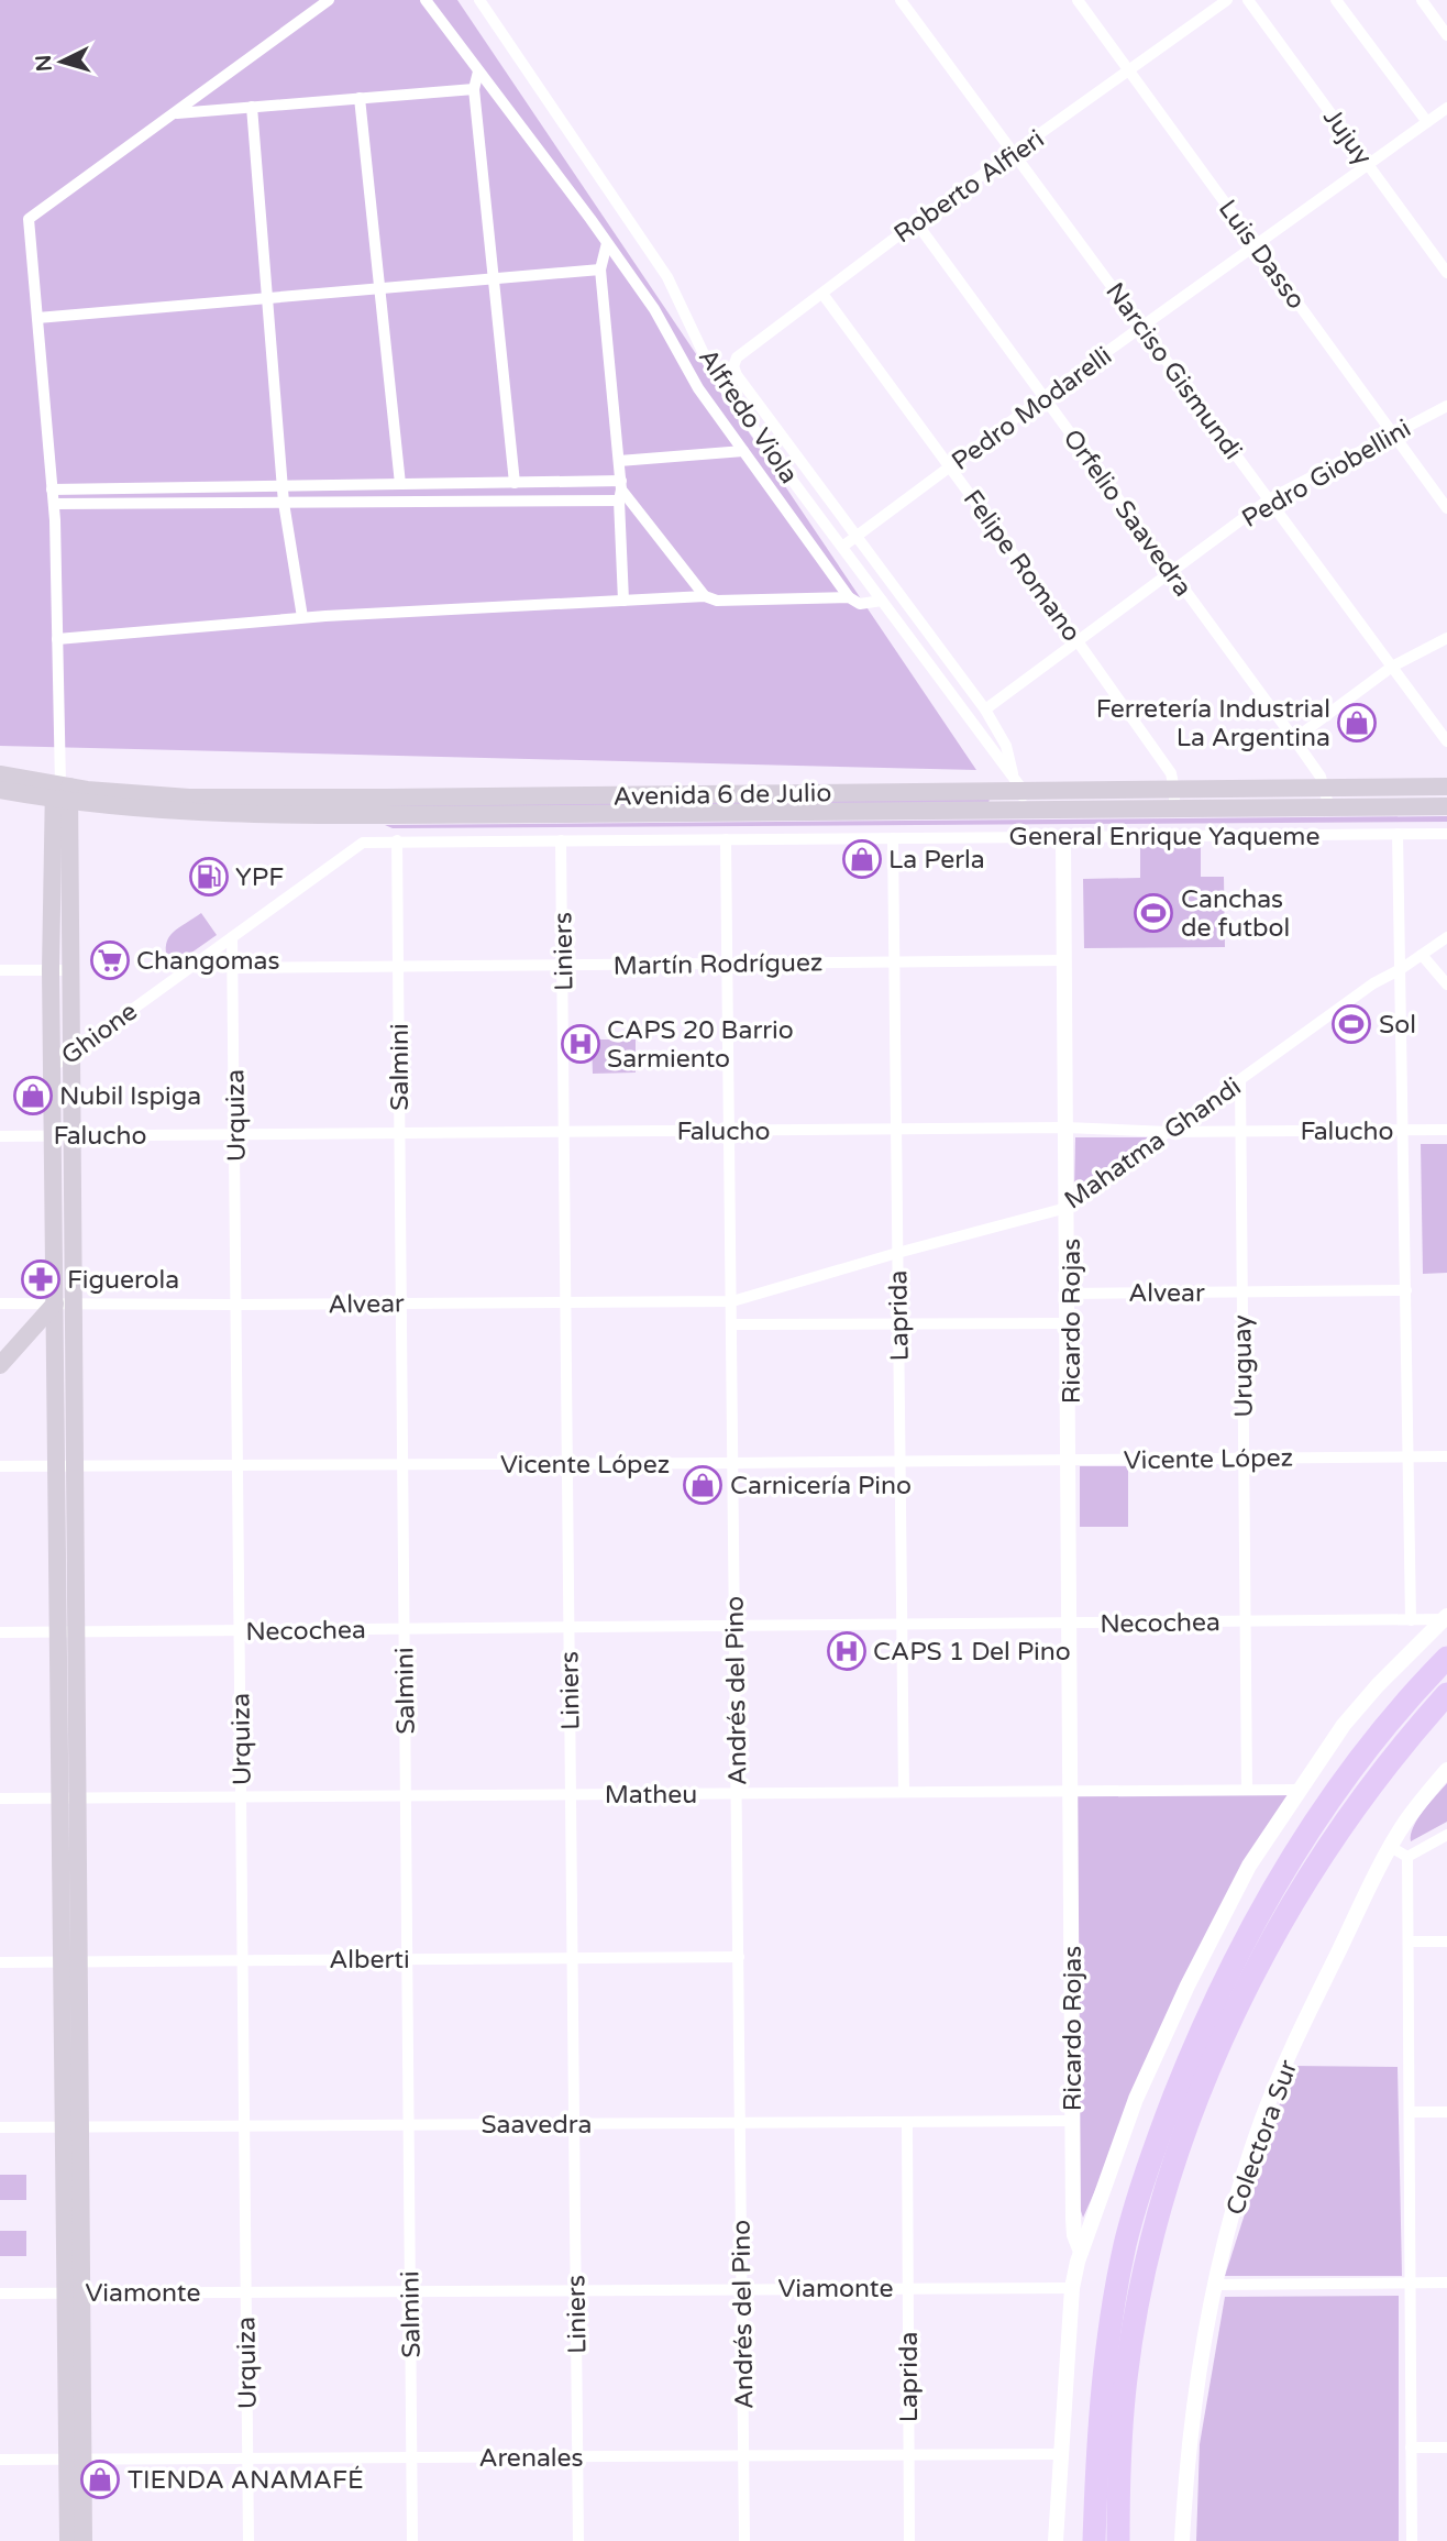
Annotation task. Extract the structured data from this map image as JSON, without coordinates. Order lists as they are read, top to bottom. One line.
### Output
{"streets":{"main road":["Avenida 6 de Julio"],"street":["Jujuy","Roberto Alfieri","Luis Dasso","Narciso Gismundi","Pedro Modarelli","Alfredo Viola","Pedro Giobellini","Orfelio Saavedra","Felipe Romano","General Enrique Yaqueme","Liniers","Martín Rodríguez","Ghione","Salmini","Urquiza","Falucho","Mahatma Ghandi","Alvear","Laprida","Ricardo Rojas","Uruguay","Vicente López","Necochea","Andrés del Pino","Matheu","Alberti","Saavedra","Colectora Sur","Viamonte","Arenales"]},"crossings":[["Jujuy","Pedro Modarelli"],["Roberto Alfieri","Luis Dasso"],["Roberto Alfieri","Narciso Gismundi"],["Roberto Alfieri","Alfredo Viola"],["Roberto Alfieri","Orfelio Saavedra"],["Roberto Alfieri","Felipe Romano"],["Luis Dasso","Pedro Modarelli"],["Luis Dasso","Pedro Giobellini"],["Narciso Gismundi","Pedro Modarelli"],["Narciso Gismundi","Pedro Giobellini"],["Pedro Modarelli","Alfredo Viola"],["Pedro Modarelli","Orfelio Saavedra"],["Pedro Modarelli","Felipe Romano"],["Alfredo Viola","Pedro Giobellini"],["Alfredo Viola","Avenida 6 de Julio"],["Pedro Giobellini","Orfelio Saavedra"],["Pedro Giobellini","Felipe Romano"],["Orfelio Saavedra","Avenida 6 de Julio"],["Felipe Romano","Avenida 6 de Julio"],["General Enrique Yaqueme","Liniers"],["General Enrique Yaqueme","Ghione"],["General Enrique Yaqueme","Salmini"],["General Enrique Yaqueme","Laprida"],["General Enrique Yaqueme","Ricardo Rojas"],["General Enrique Yaqueme","Andrés del Pino"],["Liniers","Martín Rodríguez"],["Liniers","Falucho"],["Liniers","Alvear"],["Liniers","Vicente López"],["Liniers","Necochea"],["Liniers","Matheu"],["Liniers","Alberti"],["Liniers","Saavedra"],["Liniers","Viamonte"],["Liniers","Arenales"],["Martín Rodríguez","Salmini"],["Martín Rodríguez","Urquiza"],["Martín Rodríguez","Laprida"],["Martín Rodríguez","Ricardo Rojas"],["Martín Rodríguez","Andrés del Pino"],["Ghione","Urquiza"],["Salmini","Falucho"],["Salmini","Alvear"],["Salmini","Vicente López"],["Salmini","Necochea"],["Salmini","Matheu"],["Salmini","Alberti"],["Salmini","Saavedra"],["Salmini","Viamonte"],["Salmini","Arenales"],["Urquiza","Falucho"],["Urquiza","Alvear"],["Urquiza","Vicente López"],["Urquiza","Necochea"],["Urquiza","Matheu"],["Urquiza","Alberti"],["Urquiza","Saavedra"],["Urquiza","Viamonte"],["Urquiza","Arenales"],["Falucho","Mahatma Ghandi"],["Falucho","Laprida"],["Falucho","Ricardo Rojas"],["Falucho","Uruguay"],["Falucho","Andrés del Pino"],["Mahatma Ghandi","Alvear"],["Mahatma Ghandi","Laprida"],["Mahatma Ghandi","Ricardo Rojas"],["Mahatma Ghandi","Uruguay"],["Mahatma Ghandi","Andrés del Pino"],["Alvear","Ricardo Rojas"],["Alvear","Uruguay"],["Alvear","Andrés del Pino"],["Laprida","Vicente López"],["Laprida","Necochea"],["Laprida","Matheu"],["Laprida","Saavedra"],["Laprida","Viamonte"],["Laprida","Arenales"],["Ricardo Rojas","Vicente López"],["Ricardo Rojas","Necochea"],["Ricardo Rojas","Matheu"],["Ricardo Rojas","Saavedra"],["Uruguay","Vicente López"],["Uruguay","Necochea"],["Uruguay","Matheu"],["Vicente López","Andrés del Pino"],["Necochea","Andrés del Pino"],["Andrés del Pino","Matheu"],["Andrés del Pino","Alberti"],["Andrés del Pino","Saavedra"],["Andrés del Pino","Viamonte"],["Andrés del Pino","Arenales"]],"places":{"shop":["Ferretería Industrial La Argentina","La Perla","Nubil Ispiga","Carnicería Pino","TIENDA ANAMAFÉ"],"fuel station":["YPF"],"sports":["Canchas de futbol","Sol"],"supermarket":["Changomas"],"hospital":["CAPS 20 Barrio Sarmiento","CAPS 1 Del Pino"],"pharmacy":["Figuerola"]},"north":"left"}
